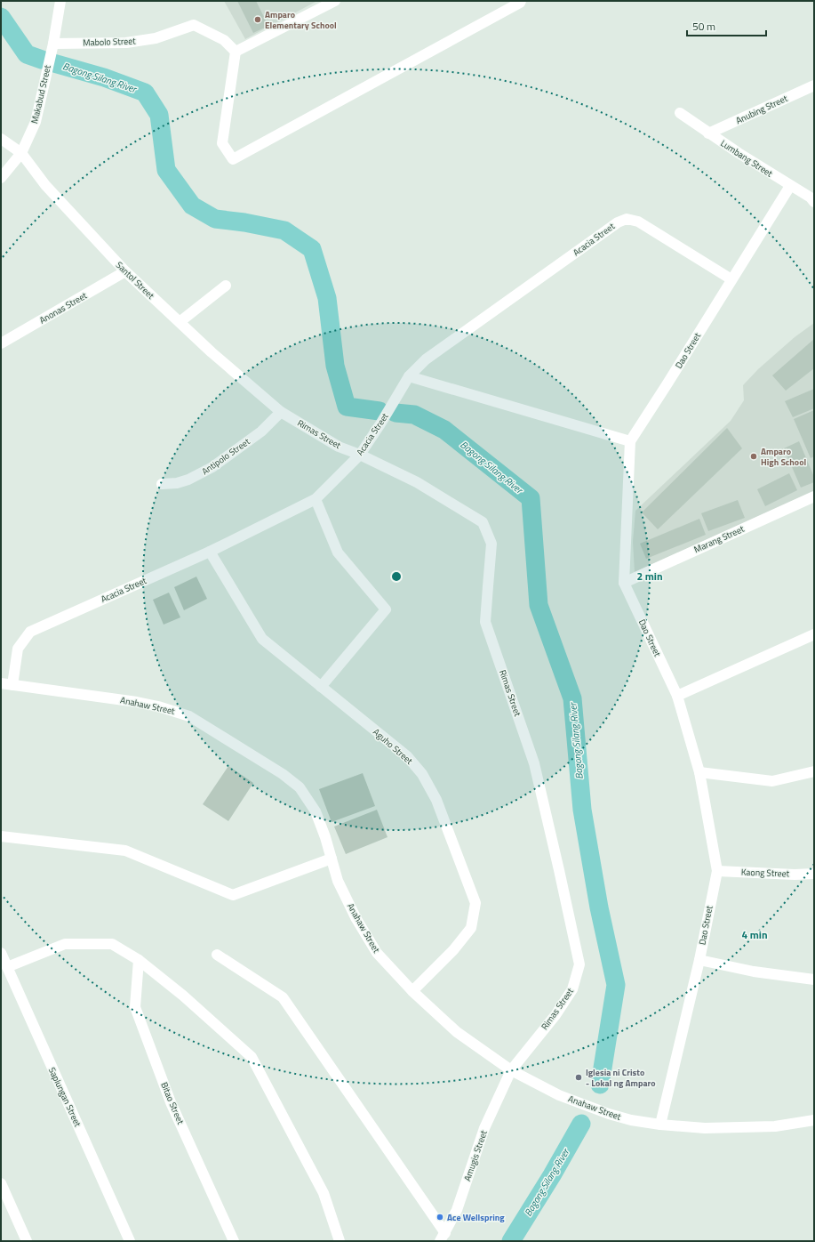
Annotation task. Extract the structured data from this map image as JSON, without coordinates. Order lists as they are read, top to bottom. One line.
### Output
{"streets":{"street":["Mabolo Street","Makabud Street","Anubing Street","Lumbang Street","Acacia Street","Santol Street","Anonas Street","Dao Street","Rimas Street","Antipolo Street","Marang Street","Anahaw Street","Aguho Street","Kaong Street","Saplungan Street","Bitao Street","Amugis Street"]},"crossings":[["Mabolo Street","Makabud Street"],["Makabud Street","Santol Street"],["Anubing Street","Lumbang Street"],["Lumbang Street","Dao Street"],["Acacia Street","Dao Street"],["Acacia Street","Rimas Street"],["Acacia Street","Anahaw Street"],["Acacia Street","Aguho Street"],["Santol Street","Anonas Street"],["Santol Street","Rimas Street"],["Santol Street","Antipolo Street"],["Dao Street","Marang Street"],["Dao Street","Anahaw Street"],["Dao Street","Kaong Street"],["Rimas Street","Antipolo Street"],["Rimas Street","Anahaw Street"],["Rimas Street","Amugis Street"],["Anahaw Street","Aguho Street"],["Anahaw Street","Amugis Street"]],"water":["Bagong Silang River"],"places":["Amparo Elementary School","Amparo High School","Iglesia ni Cristo - Lokal ng Amparo","Ace Wellspring"],"scale_bar":"50 m","rings":["2 min","4 min"]}
